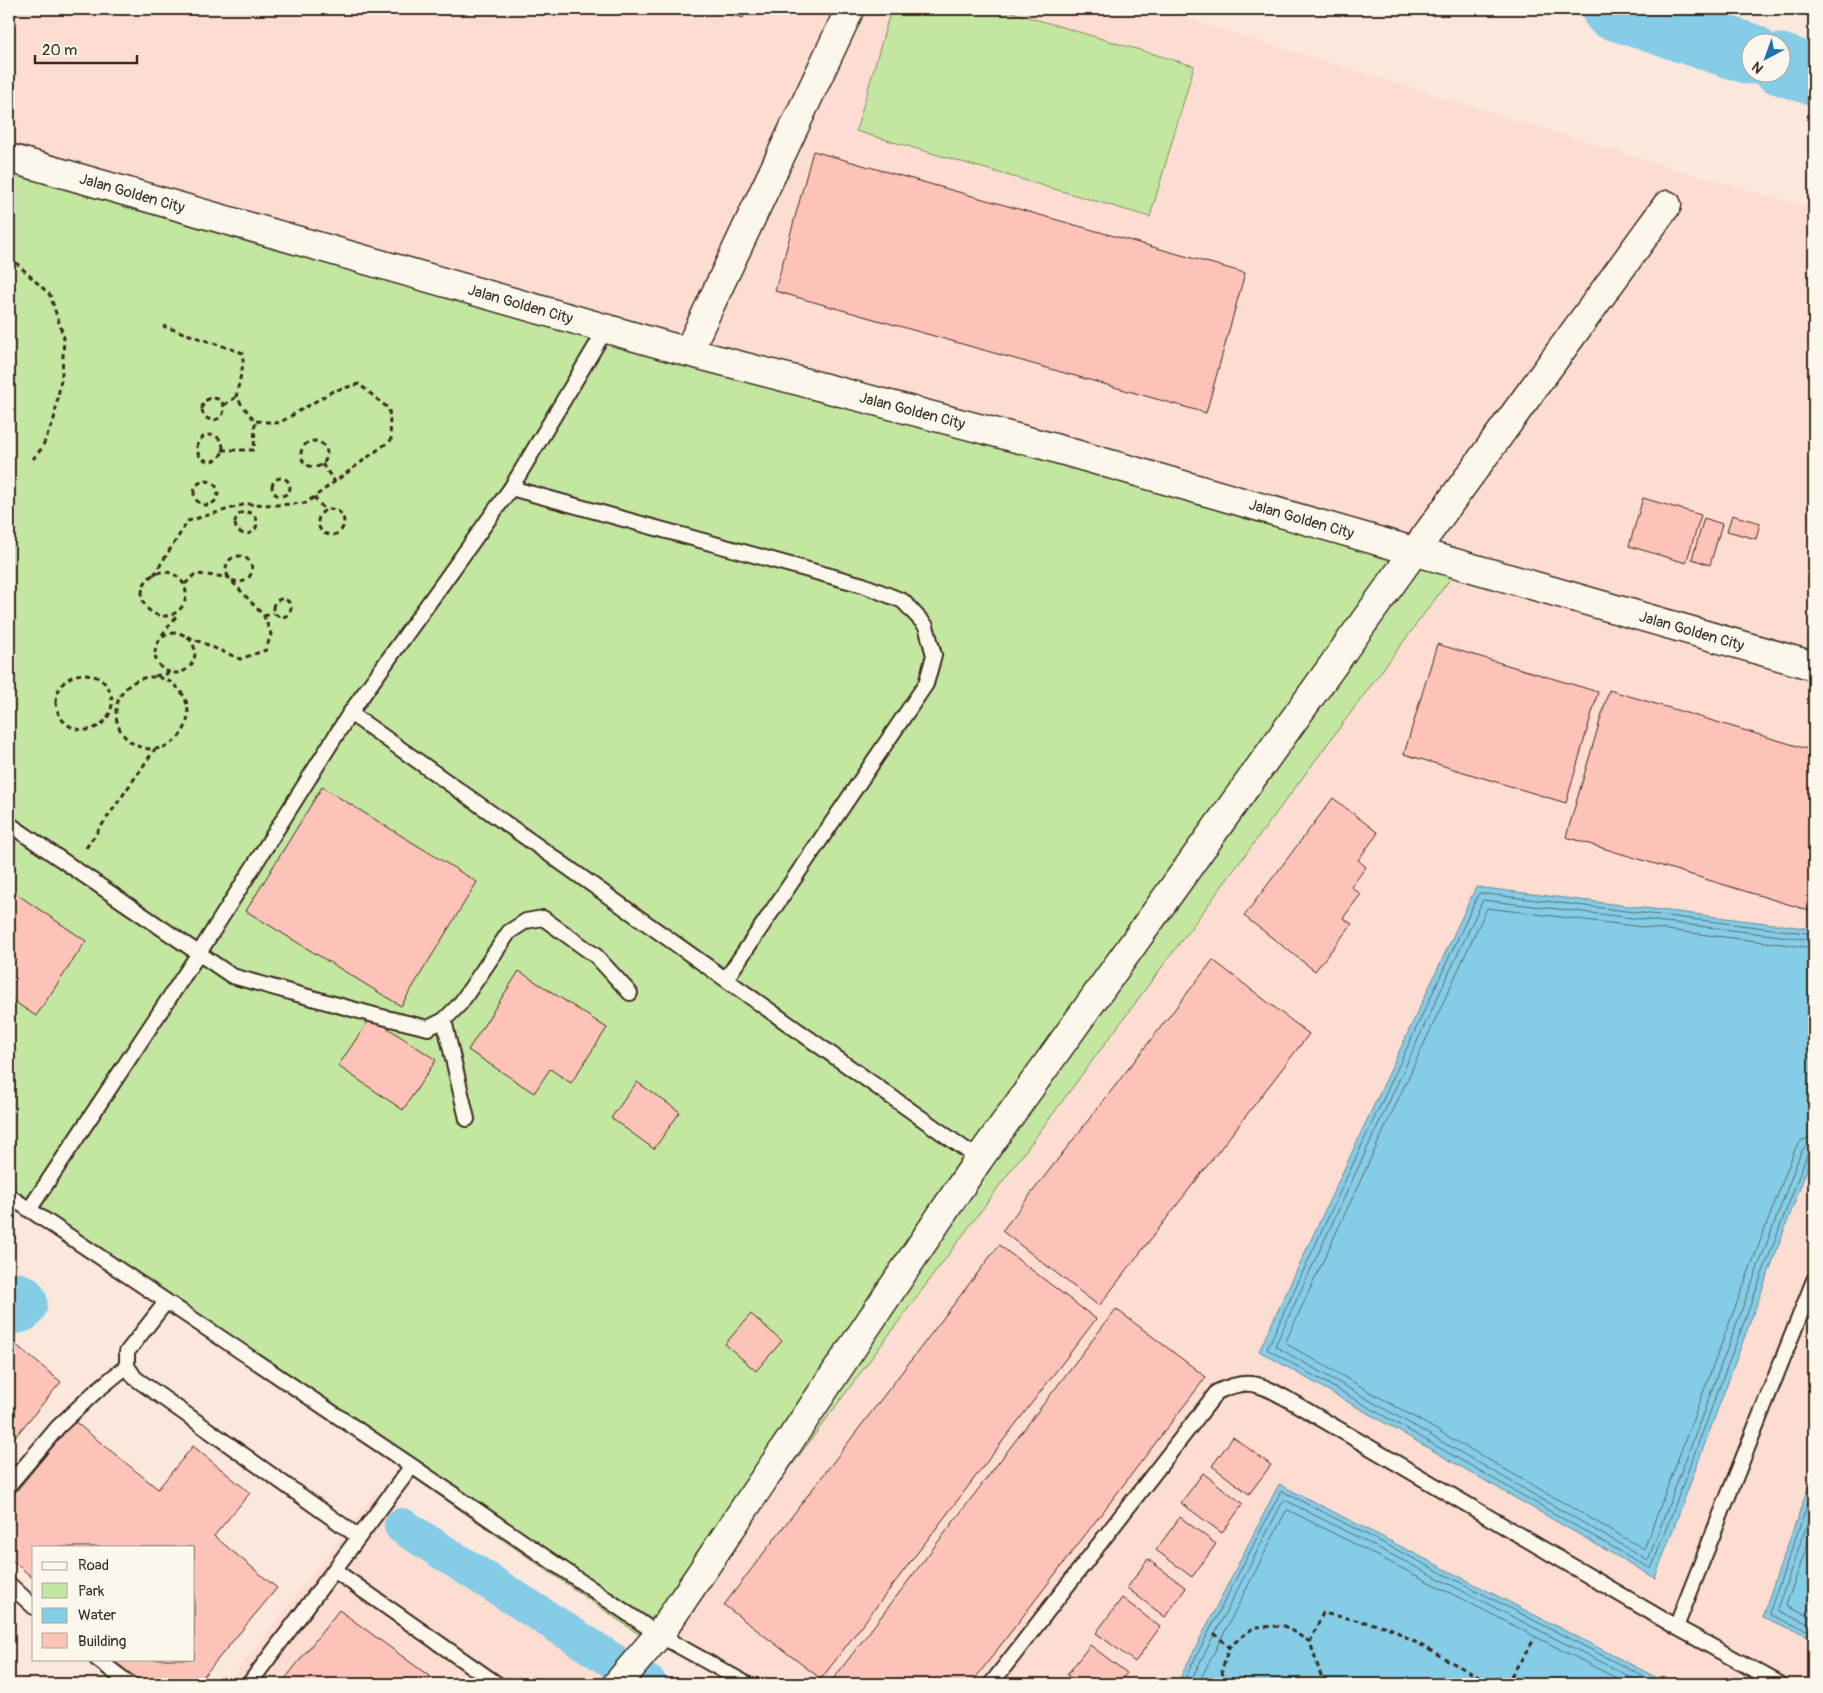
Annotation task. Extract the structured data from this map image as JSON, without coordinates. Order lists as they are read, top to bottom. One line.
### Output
{"streets":{"street":["Jalan Golden City"]},"legend":["Road","Park","Water","Building"],"scale_bar":"20 m","north":"bottom left"}
